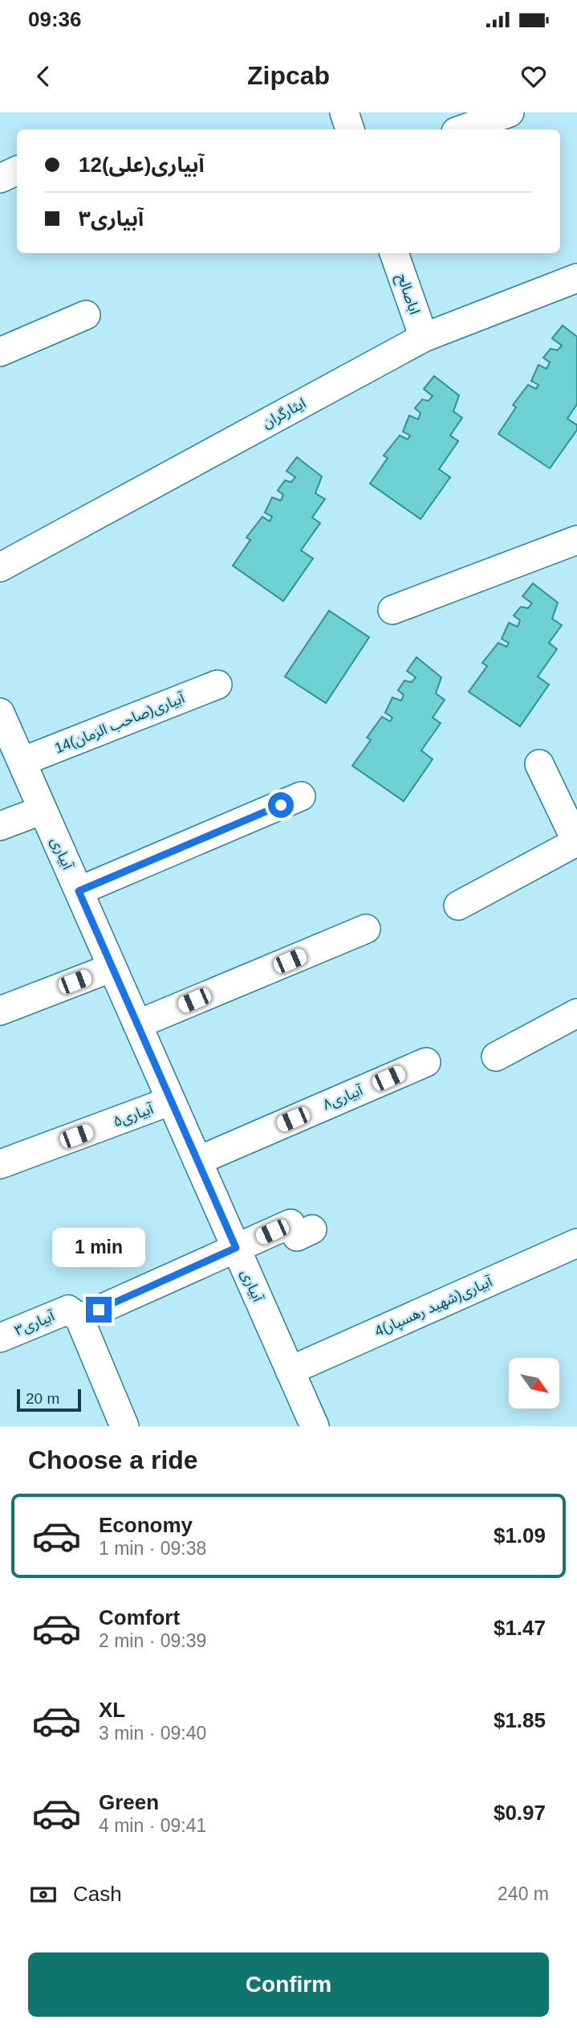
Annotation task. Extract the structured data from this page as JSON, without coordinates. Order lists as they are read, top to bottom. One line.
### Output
{"streets":{"street":["اباصالح","ایثارگران","14آبیاری(صاحب الزمان)","آبیاری","آبیاری۸","آبیاری۵","4آبیاری(شهید رهسپار)","آبیاری۳"]},"crossings":[["اباصالح","ایثارگران"],["14آبیاری(صاحب الزمان)","آبیاری"],["آبیاری","آبیاری۸"],["آبیاری","آبیاری۵"],["آبیاری","4آبیاری(شهید رهسپار)"],["آبیاری","آبیاری۳"]],"scale_bar":"20 m","north":"bottom right","page":{"status":"09:36","header":"Zipcab","banner":["12آبیاری(علی)","آبیاری۳"],"bubble":"1 min","scale":"20 m","heading":"Choose a ride","list":[{"name":"Economy","note":"1 min · 09:38","value":"$1.09"},{"name":"Comfort","note":"2 min · 09:39","value":"$1.47"},{"name":"XL","note":"3 min · 09:40","value":"$1.85"},{"name":"Green","note":"4 min · 09:41","value":"$0.97"}],"pay":["Cash","240 m"],"buttons":"Confirm"}}
